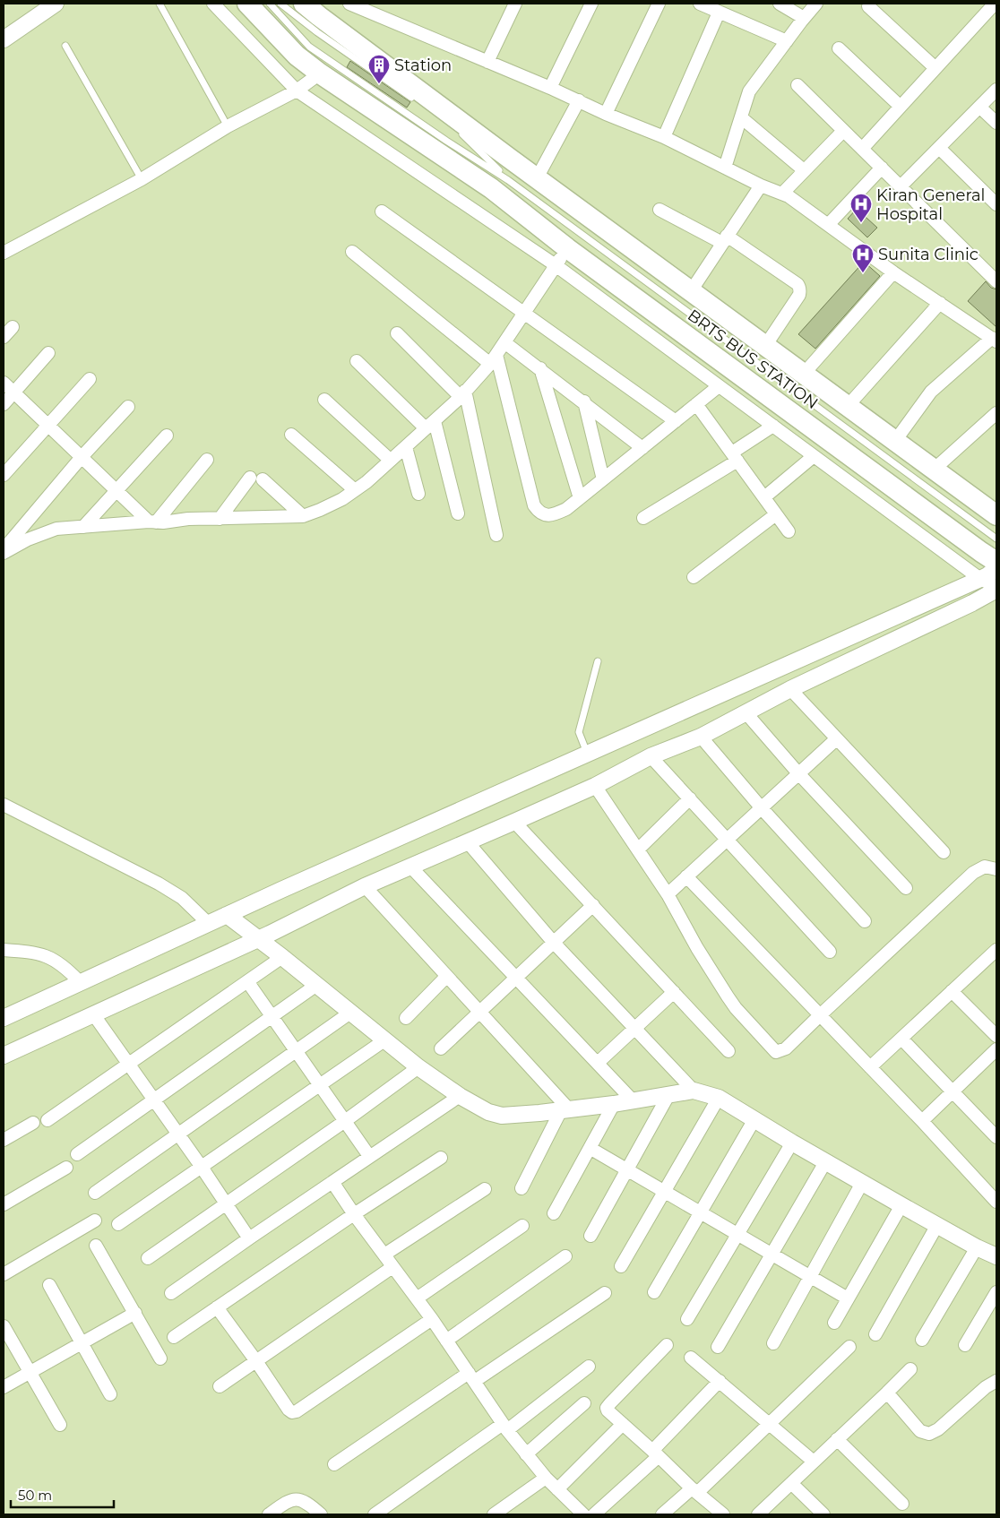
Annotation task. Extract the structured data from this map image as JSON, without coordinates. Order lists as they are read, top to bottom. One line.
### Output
{"streets":{"lane":["BRTS BUS STATION"]},"places":{"building":["Station"],"hospital":["Kiran General Hospital","Sunita Clinic"]},"scale_bar":"50 m"}
